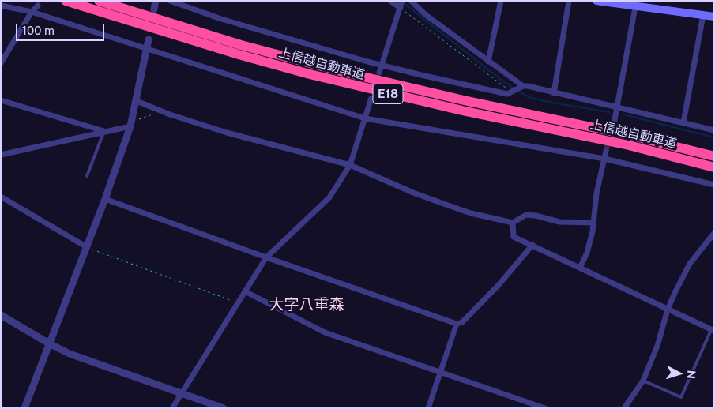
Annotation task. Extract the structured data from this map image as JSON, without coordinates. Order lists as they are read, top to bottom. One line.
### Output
{"streets":{"highway":["上信越自動車道","E18"]},"districts":["大字八重森"],"scale_bar":"100 m","north":"right"}
